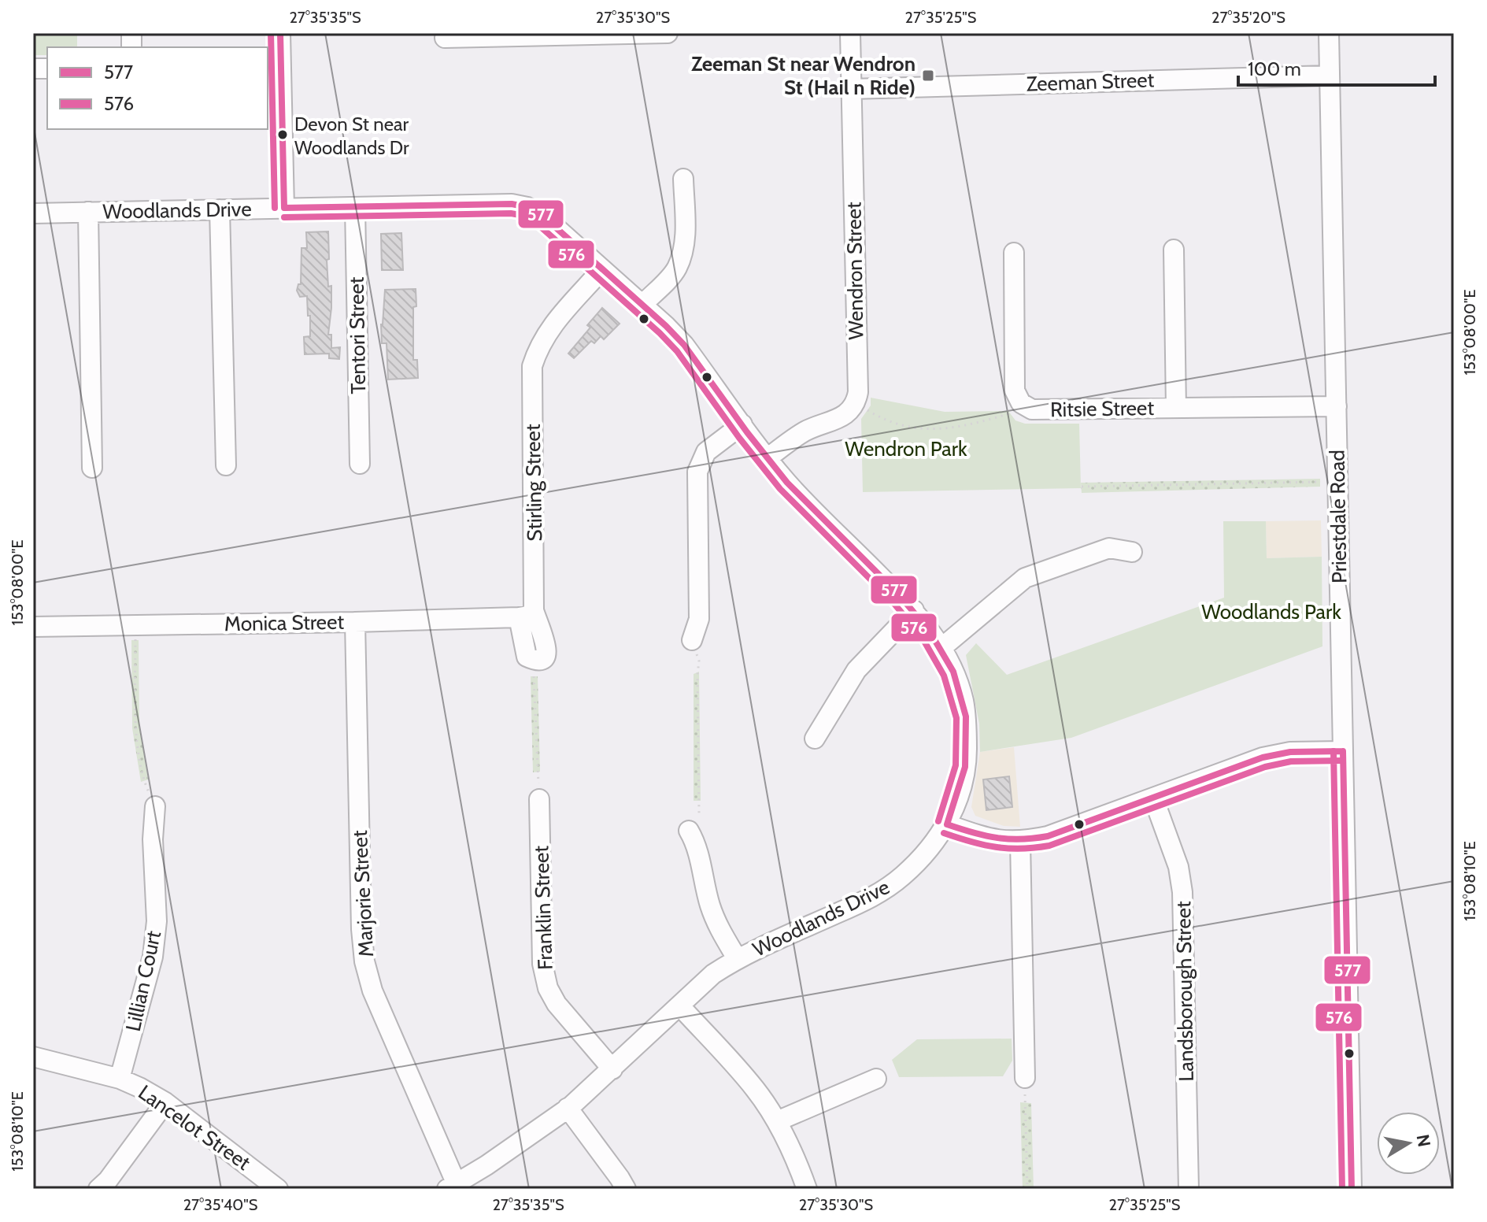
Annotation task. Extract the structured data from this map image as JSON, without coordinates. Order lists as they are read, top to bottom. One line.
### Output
{"streets":{"street":["Zeeman Street","Woodlands Drive","Wendron Street","Tentori Street","Ritsie Street","Stirling Street","Priestdale Road","Monica Street","Marjorie Street","Franklin Street","Lillian Court","Landsborough Street","Lancelot Street"]},"crossings":[["Zeeman Street","Wendron Street"],["Zeeman Street","Priestdale Road"],["Woodlands Drive","Tentori Street"],["Woodlands Drive","Stirling Street"],["Woodlands Drive","Marjorie Street"],["Woodlands Drive","Franklin Street"],["Ritsie Street","Priestdale Road"],["Stirling Street","Monica Street"],["Monica Street","Marjorie Street"],["Lillian Court","Lancelot Street"]],"parks":["Wendron Park","Woodlands Park"],"places":{"transit":["Zeeman St near Wendron St (Hail n Ride)"],"other":["Devon St near Woodlands Dr"]},"lines":["transit line 577","transit line 576"],"legend":["577","576"],"scale_bar":"100 m","north":"right","coordinates":["27°35'35\"S","27°35'30\"S","27°35'25\"S","27°35'20\"S","153°08'00\"E","153°08'10\"E","27°35'40\"S"]}
